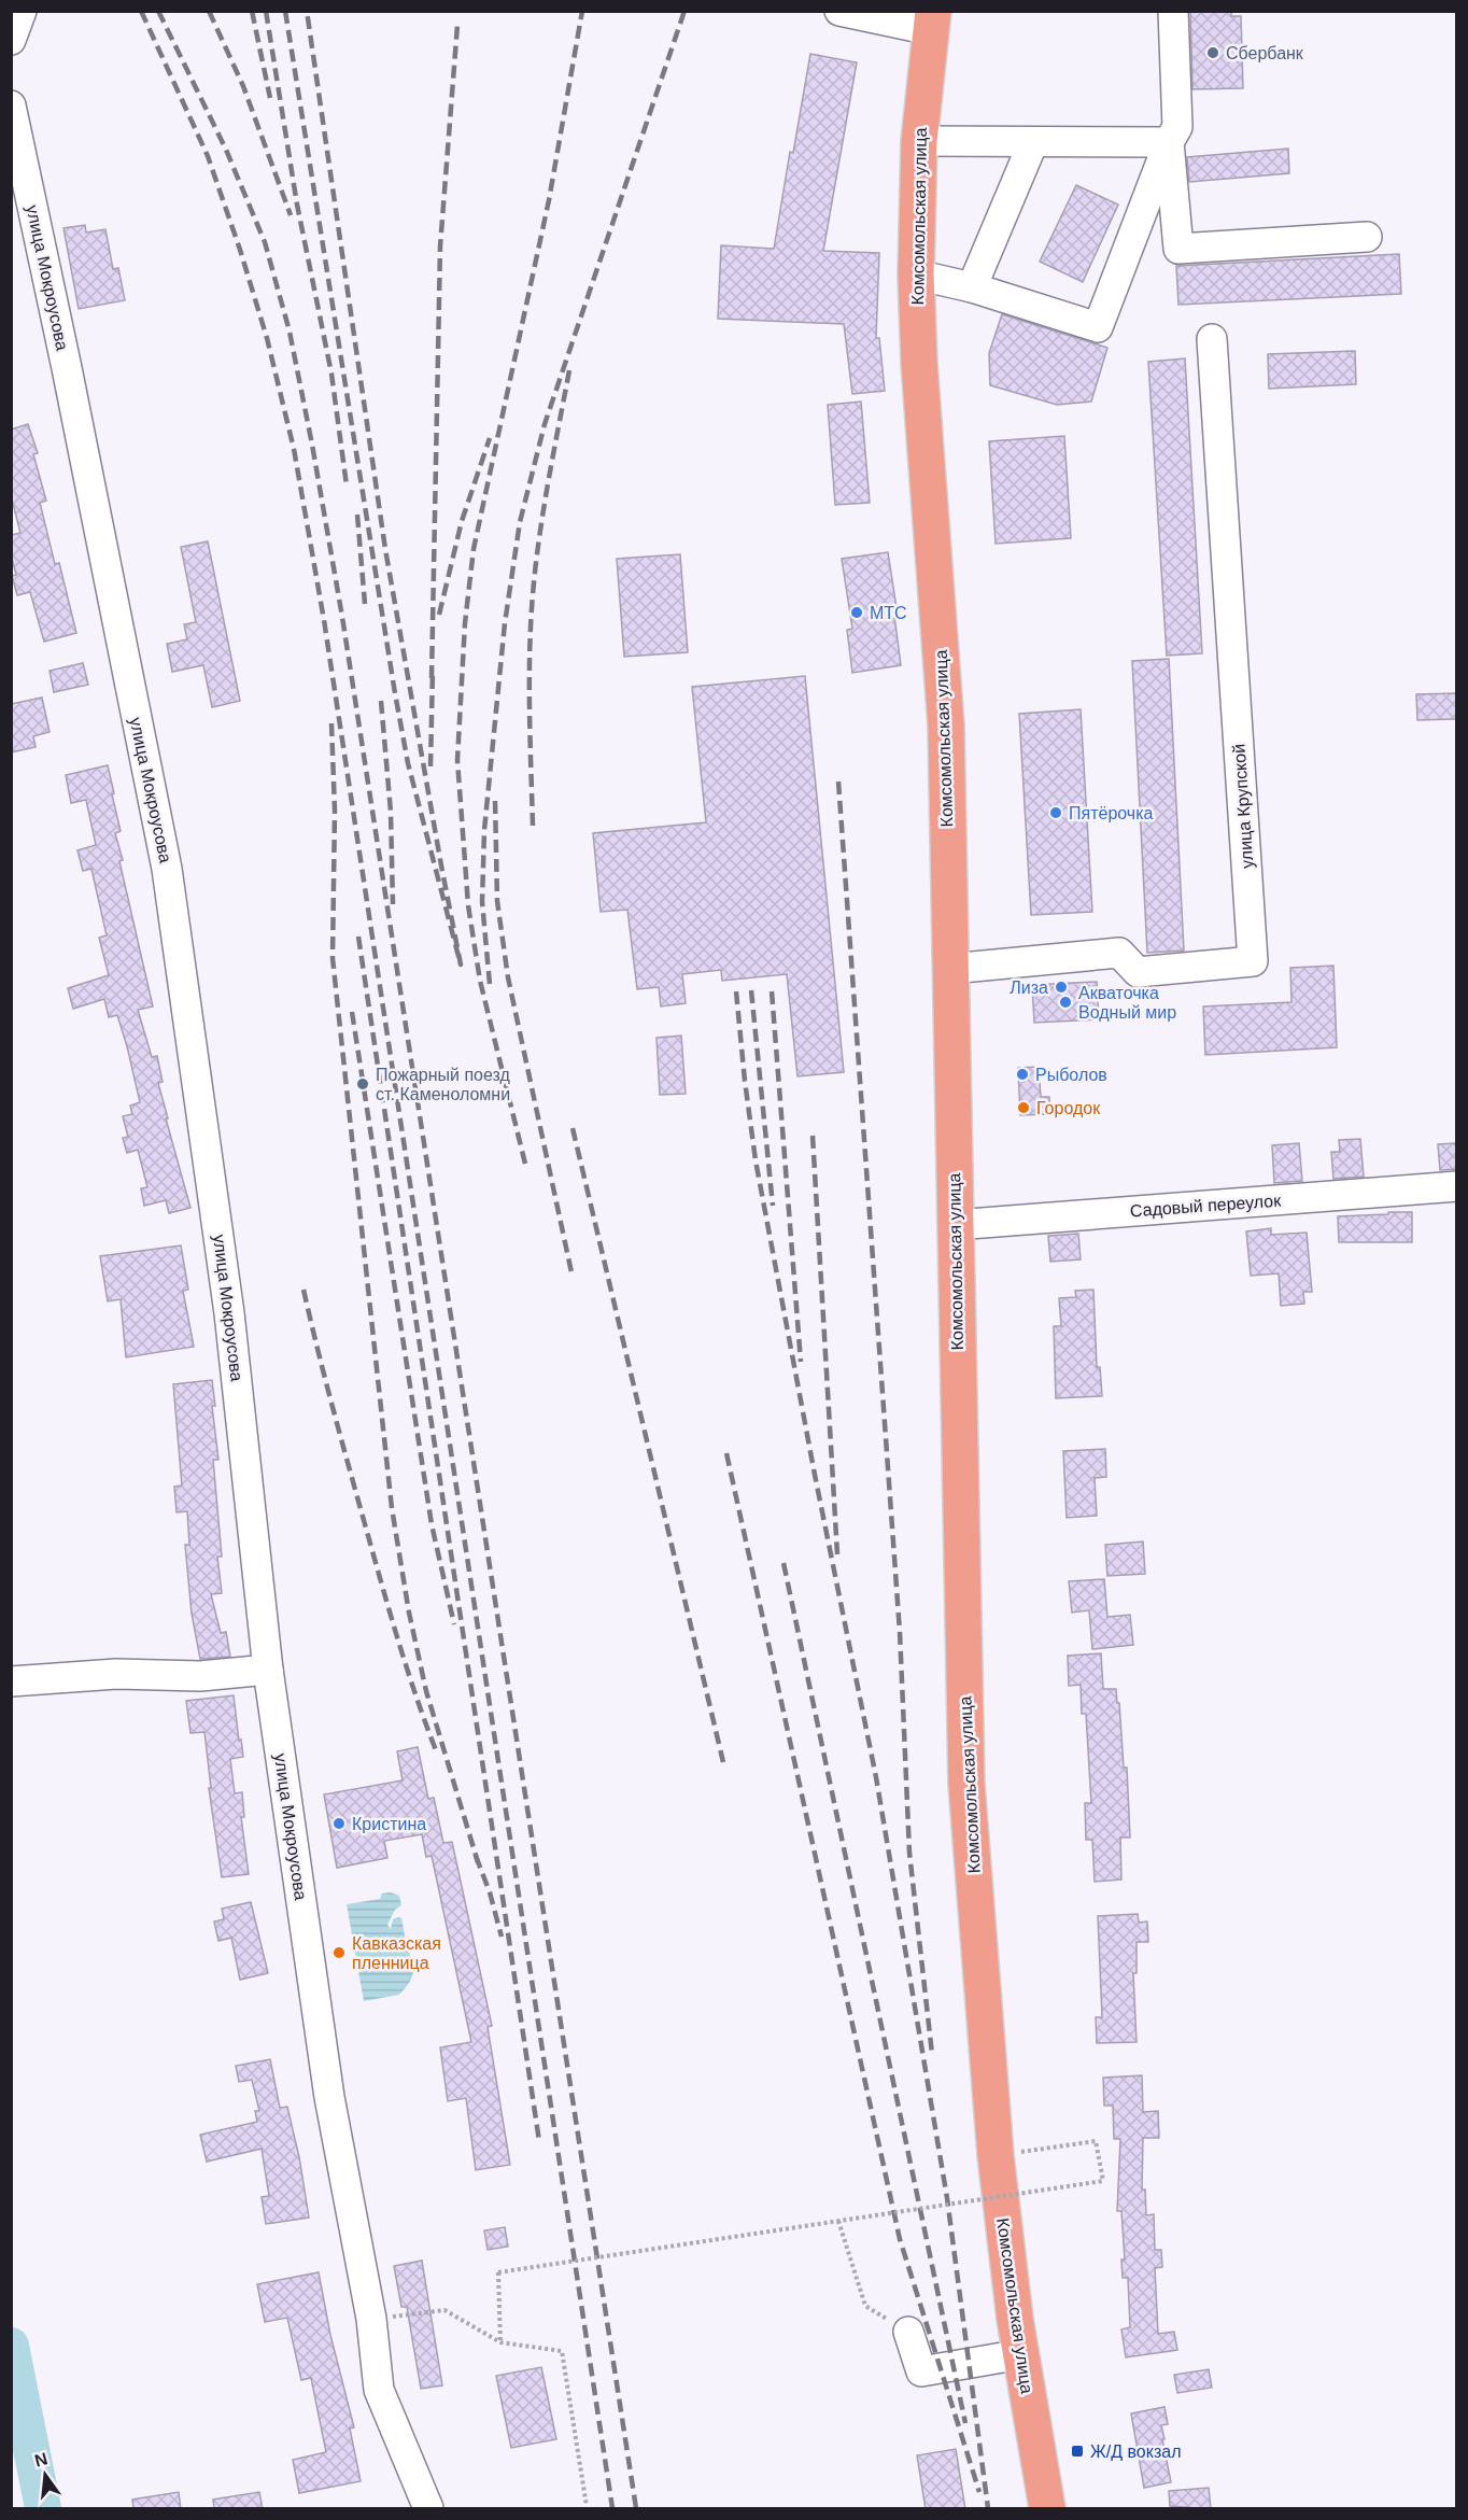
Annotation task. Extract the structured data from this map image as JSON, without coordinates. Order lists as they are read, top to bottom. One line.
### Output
{"streets":{"main road":["Комсомольская улица"],"street":["улица Мокроусова","улица Крупской","Садовый переулок"]},"crossings":[["Комсомольская улица","улица Крупской"],["Комсомольская улица","Садовый переулок"]],"places":{"other":["Сбербанк","МТС","Пятёрочка","Лиза","Акваточка Водный мир","Рыболов","Пожарный поезд ст. Каменоломни","Городок","Кристина","Кавказская пленница"],"transit":["Ж/Д вокзал"]},"north":"top"}
